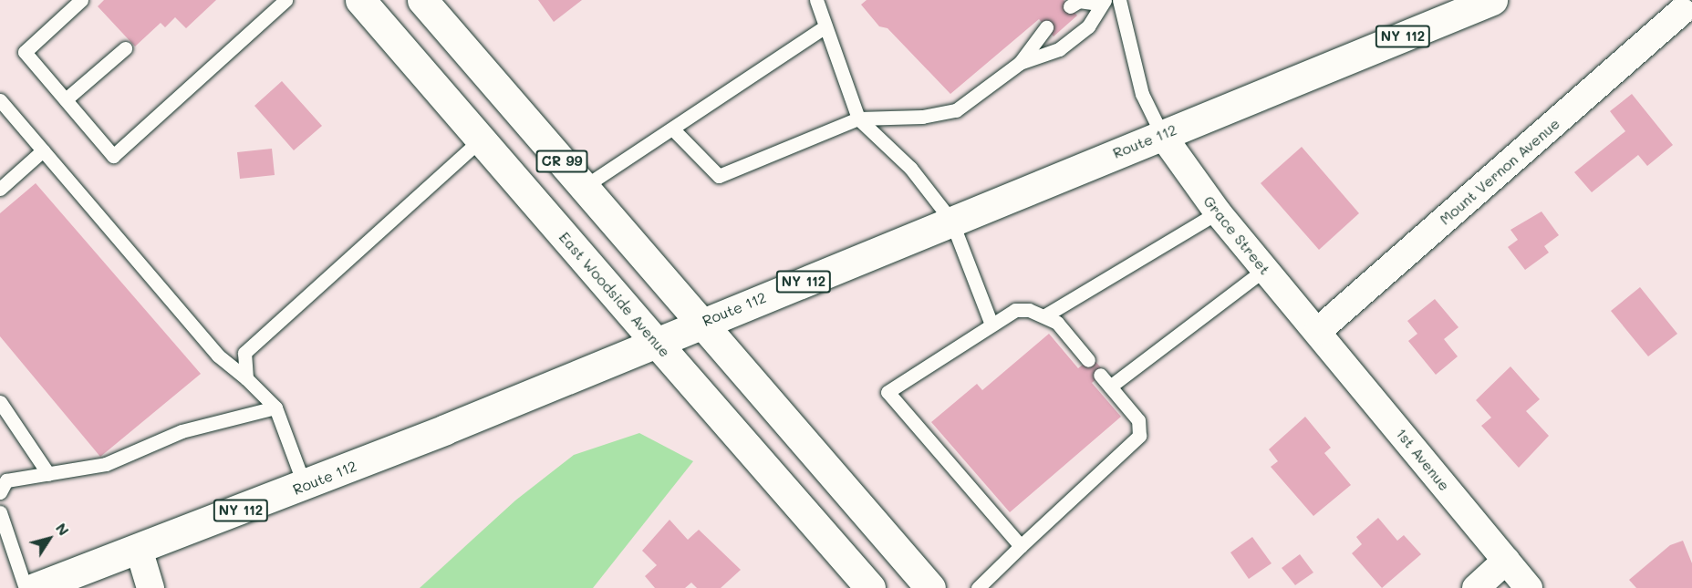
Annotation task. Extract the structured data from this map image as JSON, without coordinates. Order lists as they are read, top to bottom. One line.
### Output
{"streets":{"main road":["NY 112","Route 112","CR 99","East Woodside Avenue"],"street":["Mount Vernon Avenue","Grace Street","1st Avenue"]},"crossings":[["Route 112","CR 99"],["Route 112","Grace Street"],["Route 112","East Woodside Avenue"],["Mount Vernon Avenue","Grace Street"],["Mount Vernon Avenue","1st Avenue"],["Grace Street","1st Avenue"]],"north":"top right"}
